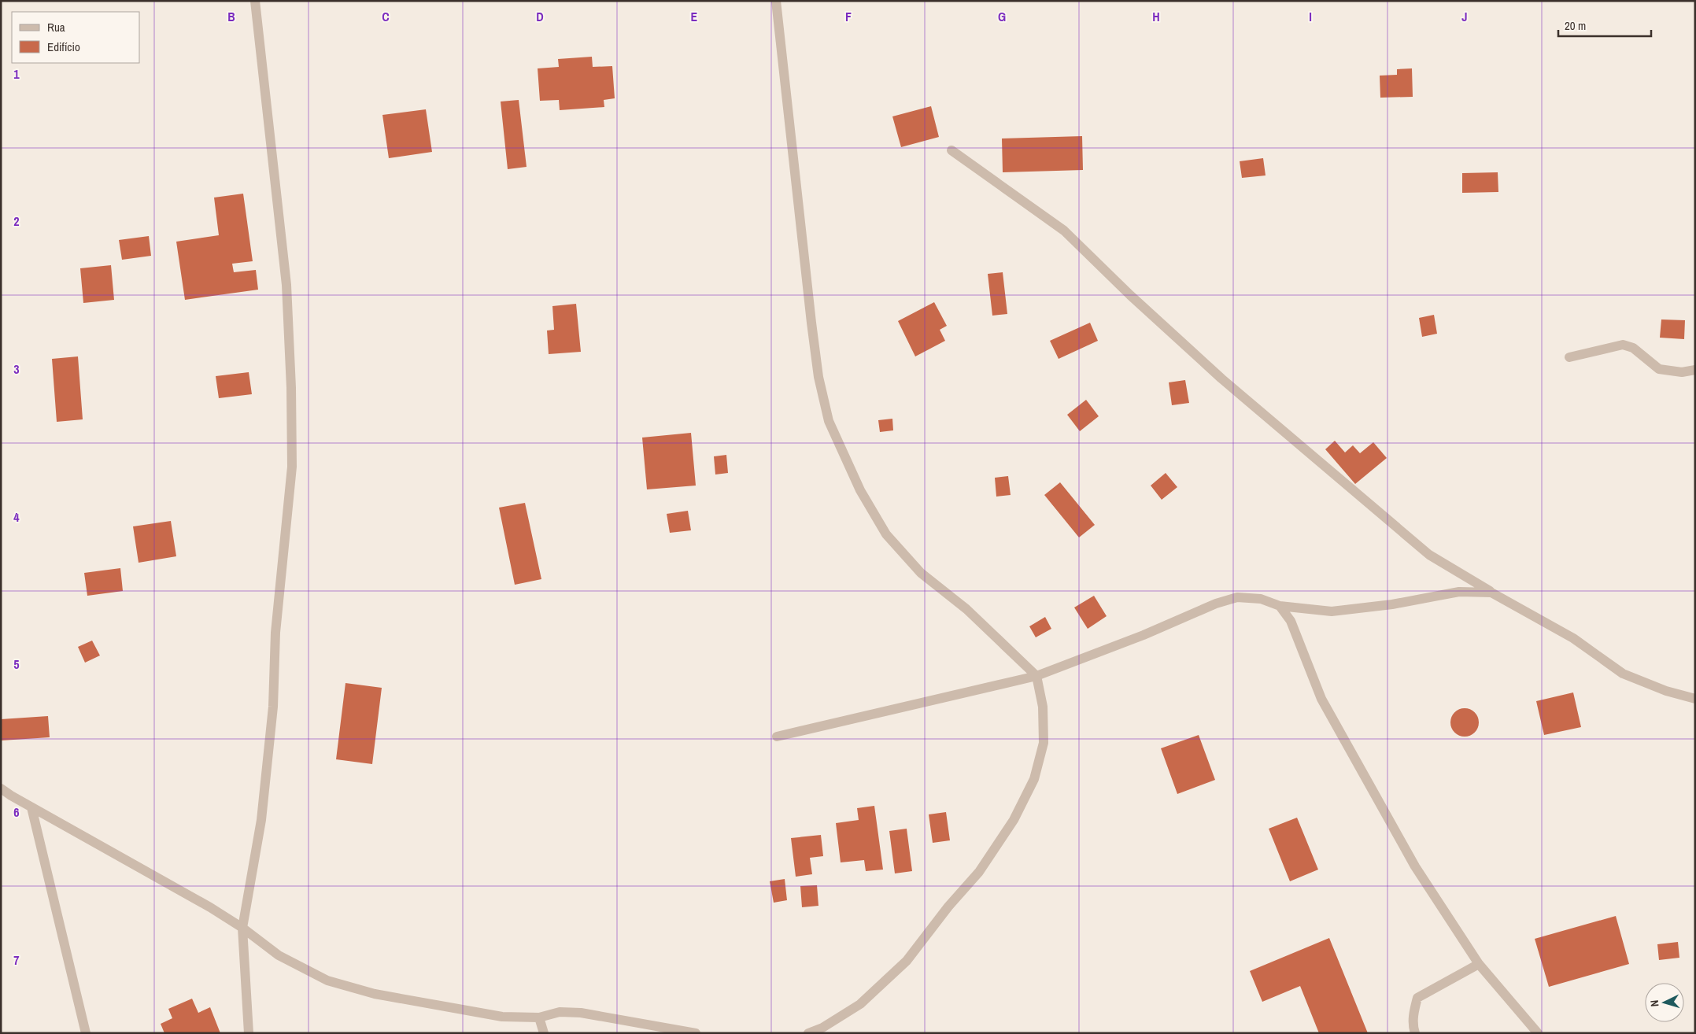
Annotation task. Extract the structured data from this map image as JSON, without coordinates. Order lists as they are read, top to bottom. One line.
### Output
{"legend":["Rua","Edifício"],"scale_bar":"20 m","north":"left","grid":{"columns":["B","C","D","E","F","G","H","I","J"],"rows":["1","2","3","4","5","6","7"]}}
